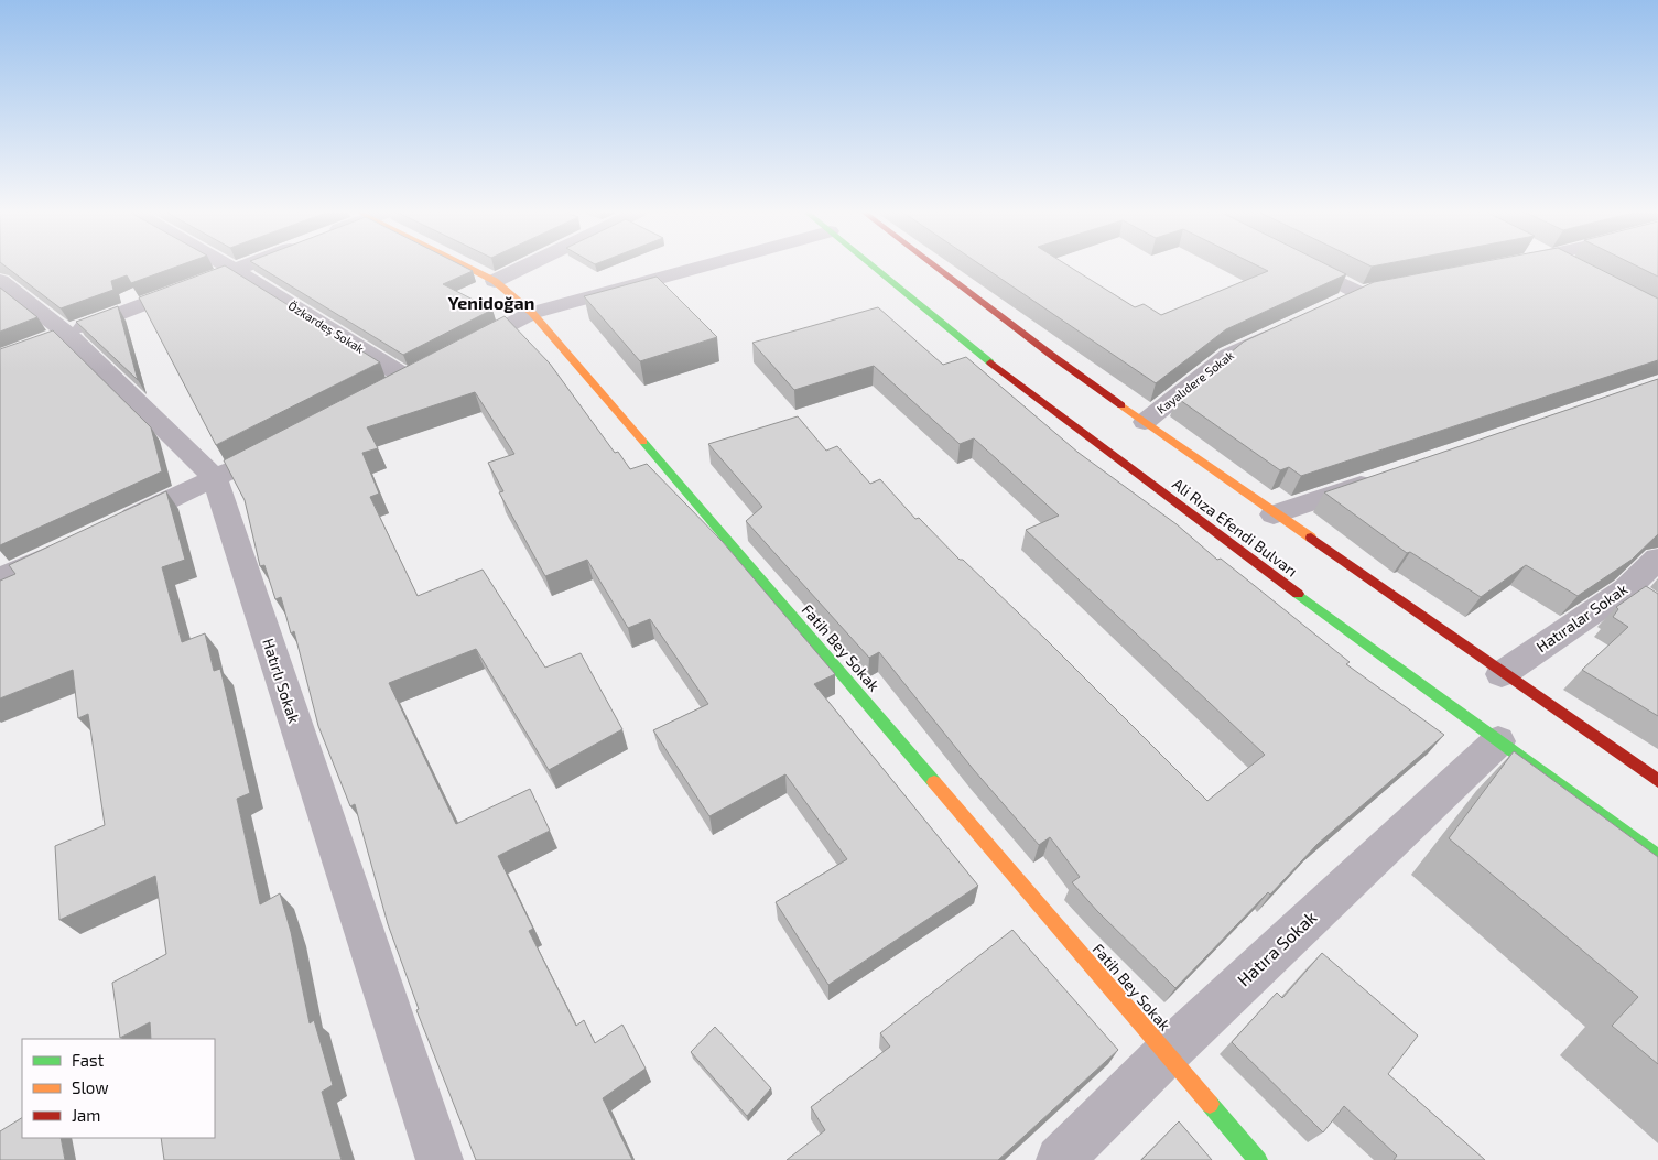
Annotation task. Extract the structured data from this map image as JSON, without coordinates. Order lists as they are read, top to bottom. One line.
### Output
{"streets":{"main road":["Ali Rıza Efendi Bulvarı","Fatih Bey Sokak"],"street":["Özkardeş Sokak","Kayalıdere Sokak","Hatıralar Sokak","Hatırlı Sokak","Hatıra Sokak"]},"crossings":[["Kayalıdere Sokak","Ali Rıza Efendi Bulvarı"],["Ali Rıza Efendi Bulvarı","Hatıralar Sokak"],["Ali Rıza Efendi Bulvarı","Hatıra Sokak"],["Fatih Bey Sokak","Hatıra Sokak"]],"districts":["Yenidoğan"],"legend":["Fast","Slow","Jam"]}
